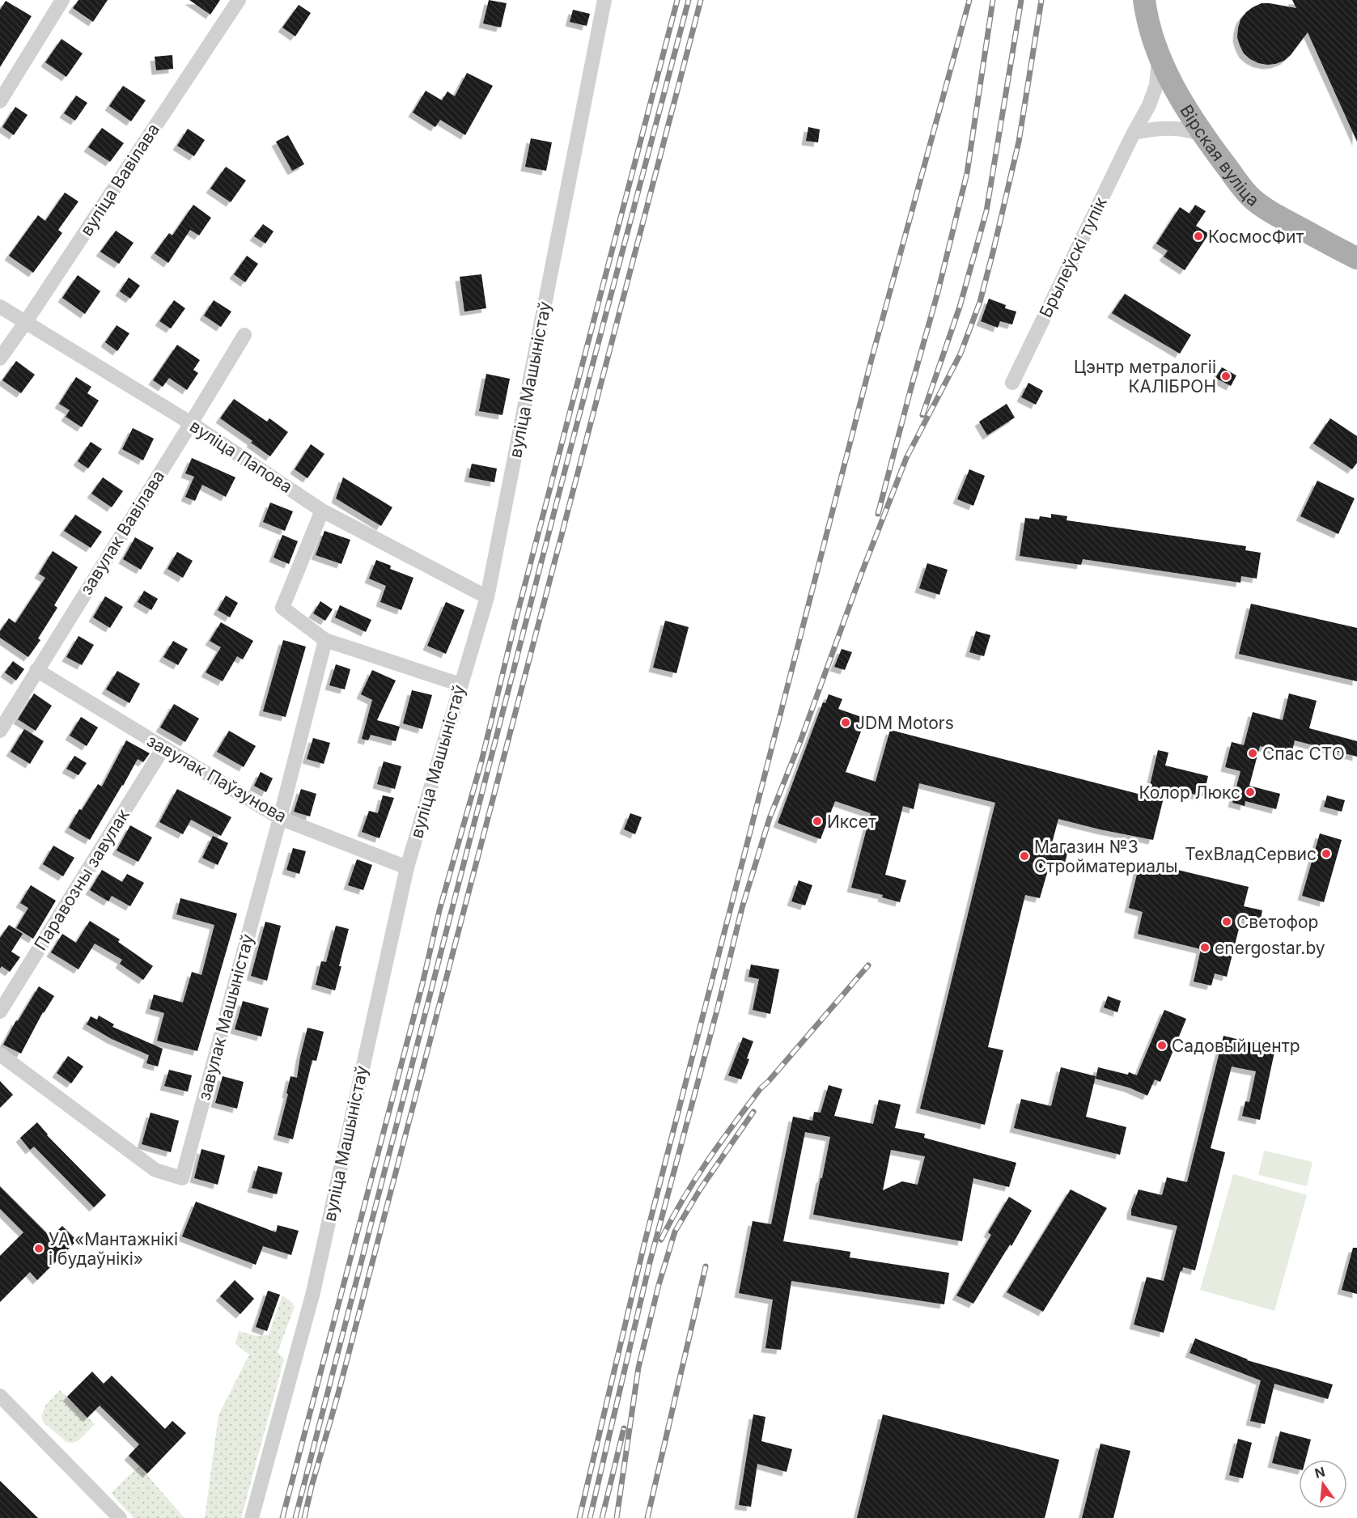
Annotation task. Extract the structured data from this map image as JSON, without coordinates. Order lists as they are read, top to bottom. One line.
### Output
{"streets":{"main road":["Вірская вуліца"],"street":["вуліца Вавілава","Брылеўскі тупік","вуліца Машыністаў","вуліца Папова","завулак Вавілава","завулак Паўзунова","Паравозны завулак","завулак Машыністаў"]},"crossings":[["Вірская вуліца","Брылеўскі тупік"],["вуліца Вавілава","вуліца Папова"],["вуліца Машыністаў","вуліца Папова"],["вуліца Машыністаў","завулак Паўзунова"],["вуліца Папова","завулак Вавілава"],["завулак Вавілава","завулак Паўзунова"],["завулак Паўзунова","Паравозны завулак"],["завулак Паўзунова","завулак Машыністаў"]],"places":["КосмосФит","Цэнтр метралогіі КАЛIБРОН","JDM Motors","Спас СТО","Колор Люкс","Иксет","ТехВладСервис","Магазин №3 Стройматериалы","Светофор","energostar.by","Садовый центр","УА «Мантажнікі і будаўнікі»"],"north":"top"}
